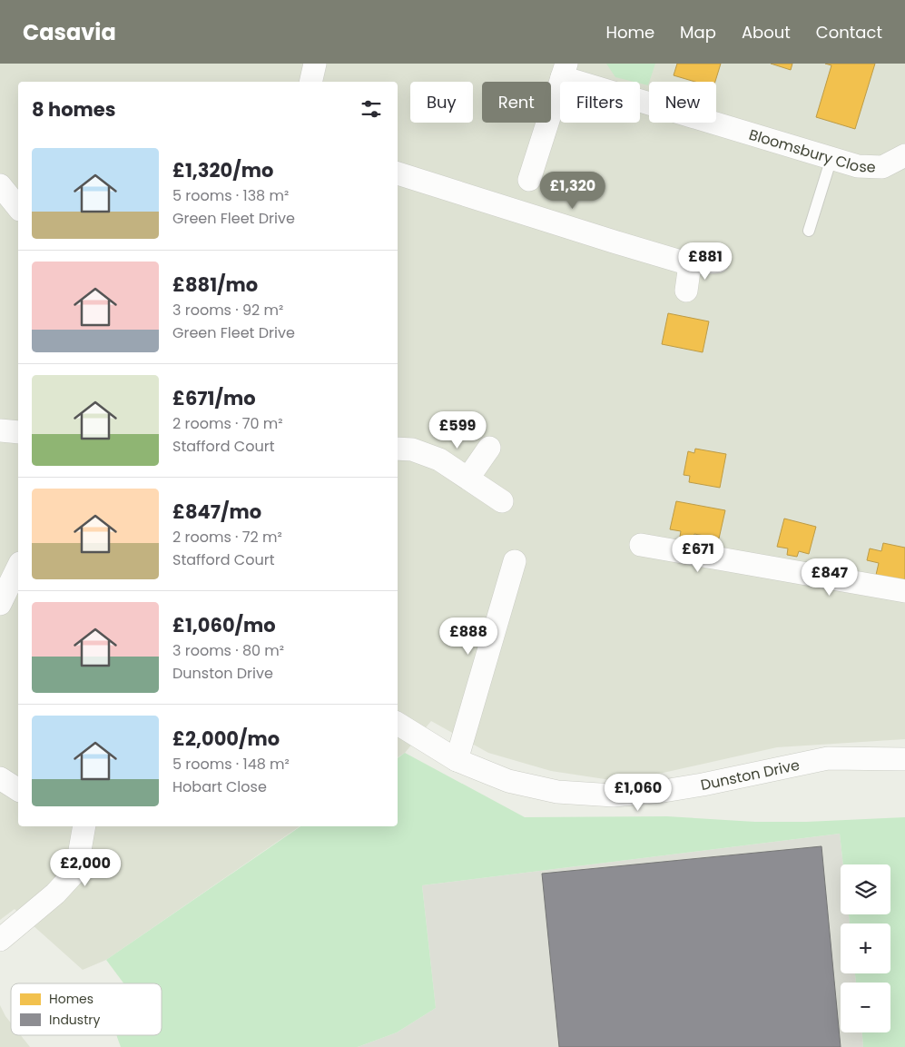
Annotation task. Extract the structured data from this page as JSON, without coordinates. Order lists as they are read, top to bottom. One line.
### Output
{"streets":{"street":["Bloomsbury Close","Dunston Drive"]},"legend":["Homes","Industry"],"page":{"header":"Casavia","nav":["Home","Map","About","Contact"],"chip":["Buy","Rent","Filters","New"],"heading":"8 homes","list":[{"name":"£1,320/mo","note":"5 rooms · 138 m² · Green Fleet Drive"},{"name":"£881/mo","note":"3 rooms · 92 m² · Green Fleet Drive"},{"name":"£671/mo","note":"2 rooms · 70 m² · Stafford Court"},{"name":"£847/mo","note":"2 rooms · 72 m² · Stafford Court"},{"name":"£1,060/mo","note":"3 rooms · 80 m² · Dunston Drive"},{"name":"£2,000/mo","note":"5 rooms · 148 m² · Hobart Close"}],"price":["£1,320","£881","£599","£671","£847","£888","£1,060","£2,000"],"map_buttons":["+","−"]}}
